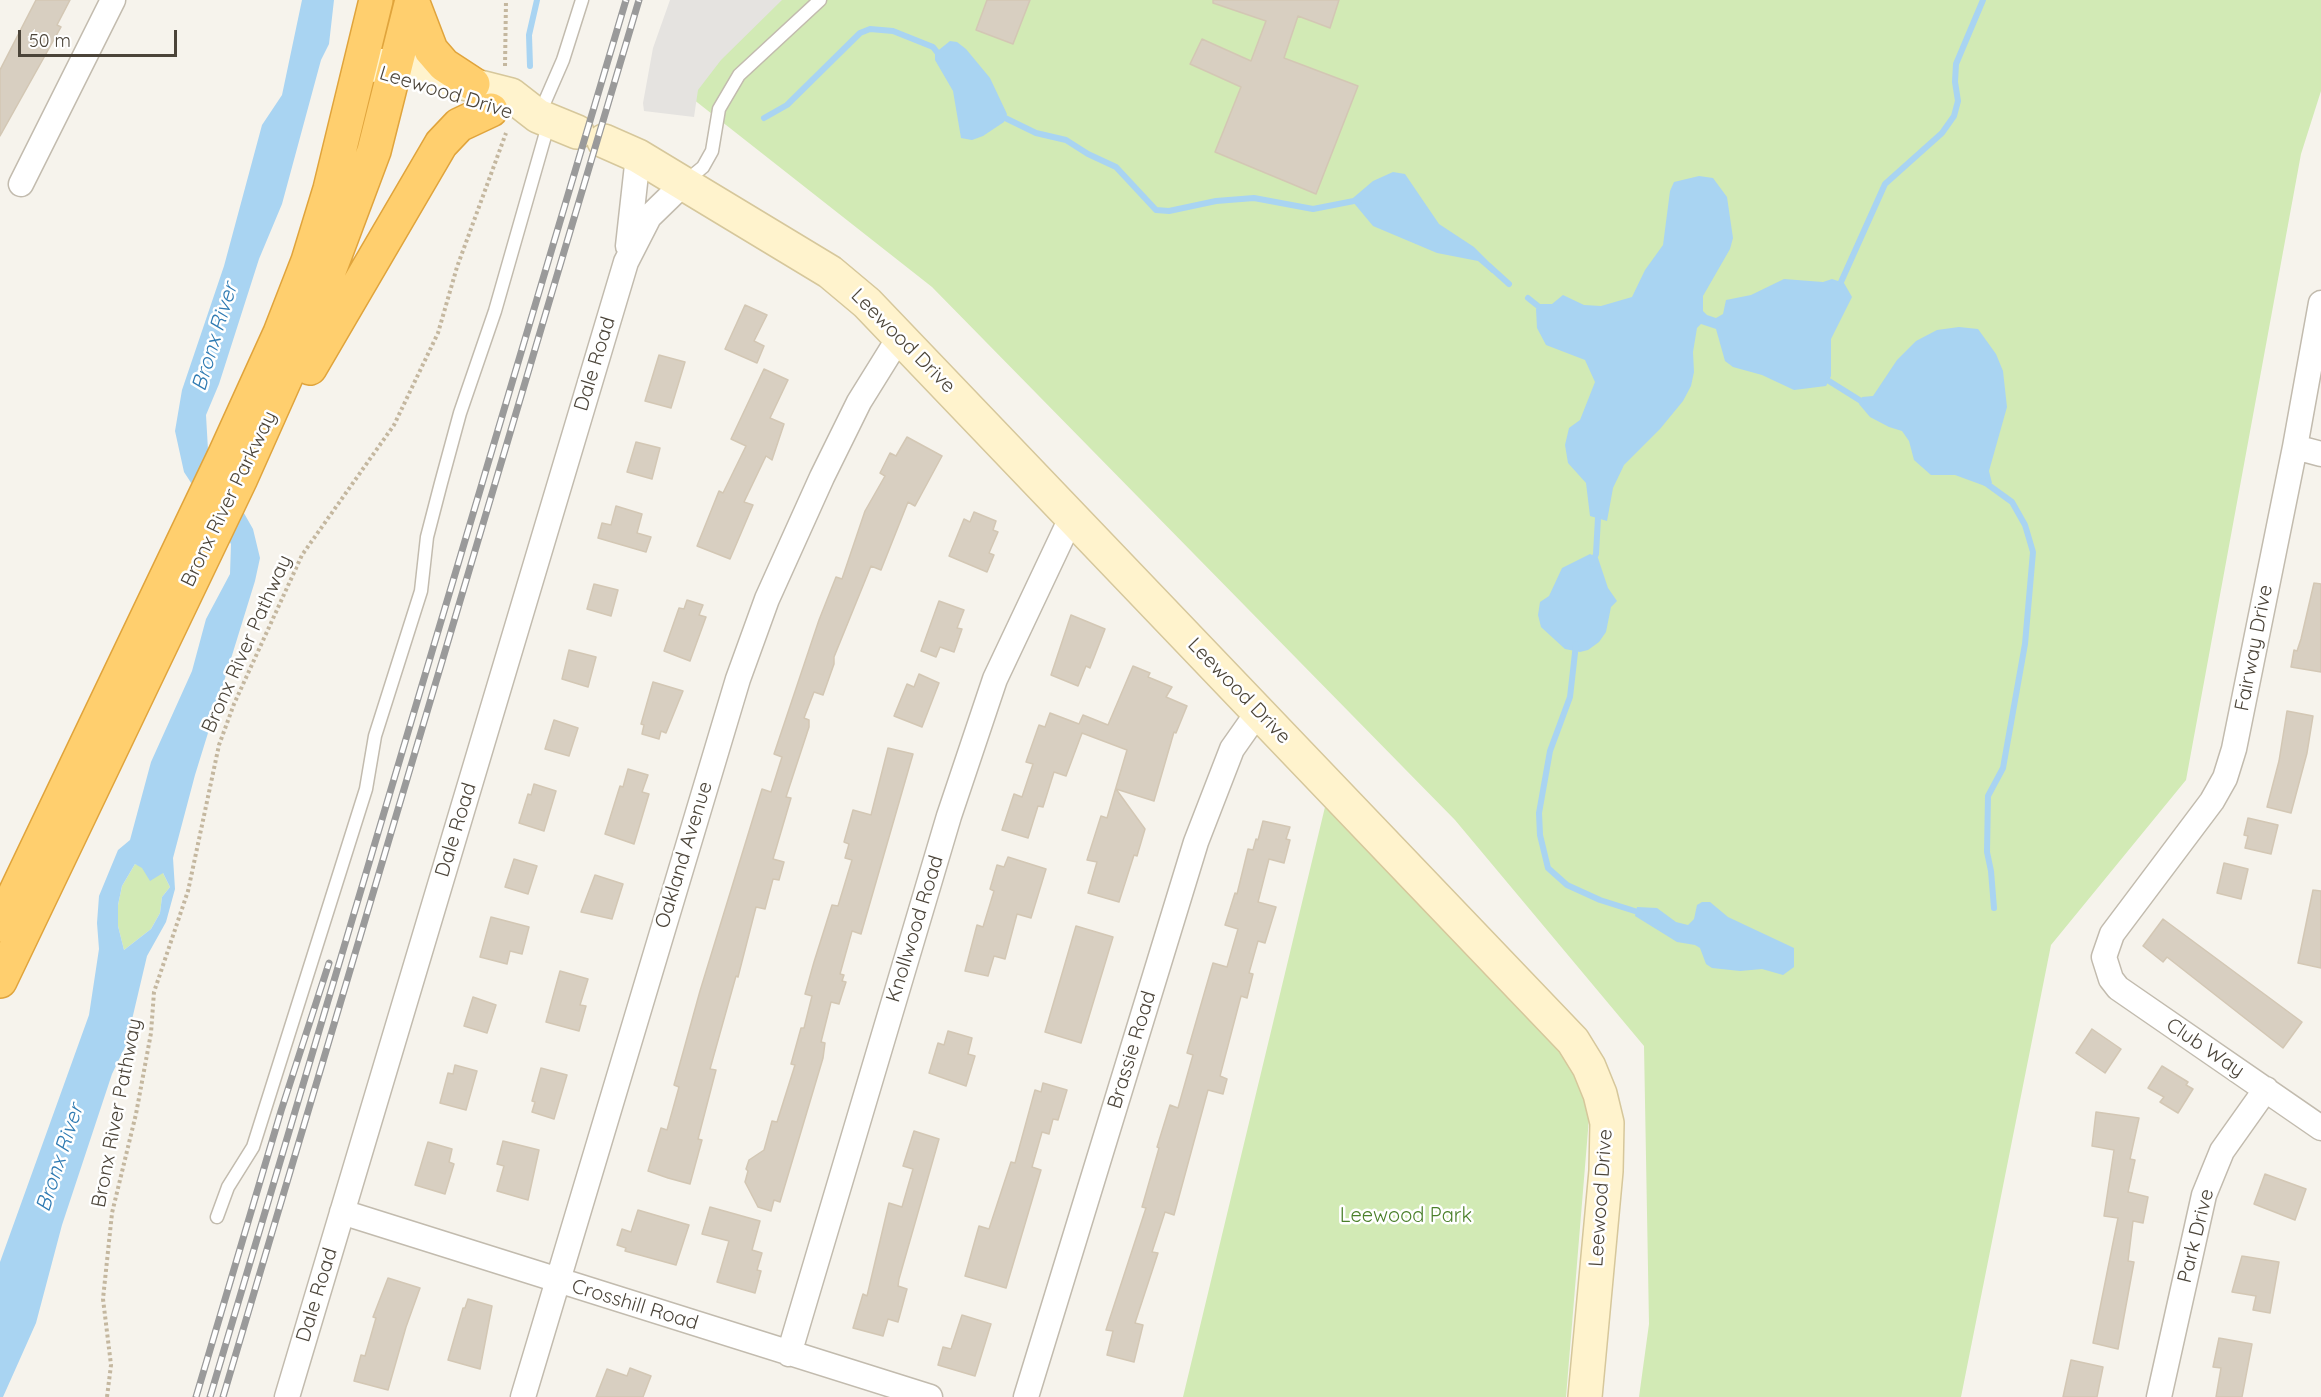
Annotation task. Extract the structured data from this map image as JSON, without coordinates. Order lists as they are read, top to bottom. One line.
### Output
{"streets":{"highway":["Bronx River Parkway"],"street":["Leewood Drive","Dale Road","Fairway Drive","Oakland Avenue","Knollwood Road","Club Way","Brassie Road","Park Drive","Crosshill Road"],"path":["Bronx River Pathway"]},"crossings":[["Leewood Drive","Dale Road"],["Leewood Drive","Bronx River Parkway"],["Leewood Drive","Bronx River Pathway"],["Leewood Drive","Oakland Avenue"],["Leewood Drive","Knollwood Road"],["Leewood Drive","Brassie Road"],["Dale Road","Crosshill Road"],["Fairway Drive","Club Way"],["Oakland Avenue","Crosshill Road"],["Knollwood Road","Crosshill Road"],["Club Way","Park Drive"]],"water":["Bronx River"],"parks":["Leewood Park"],"scale_bar":"50 m"}
